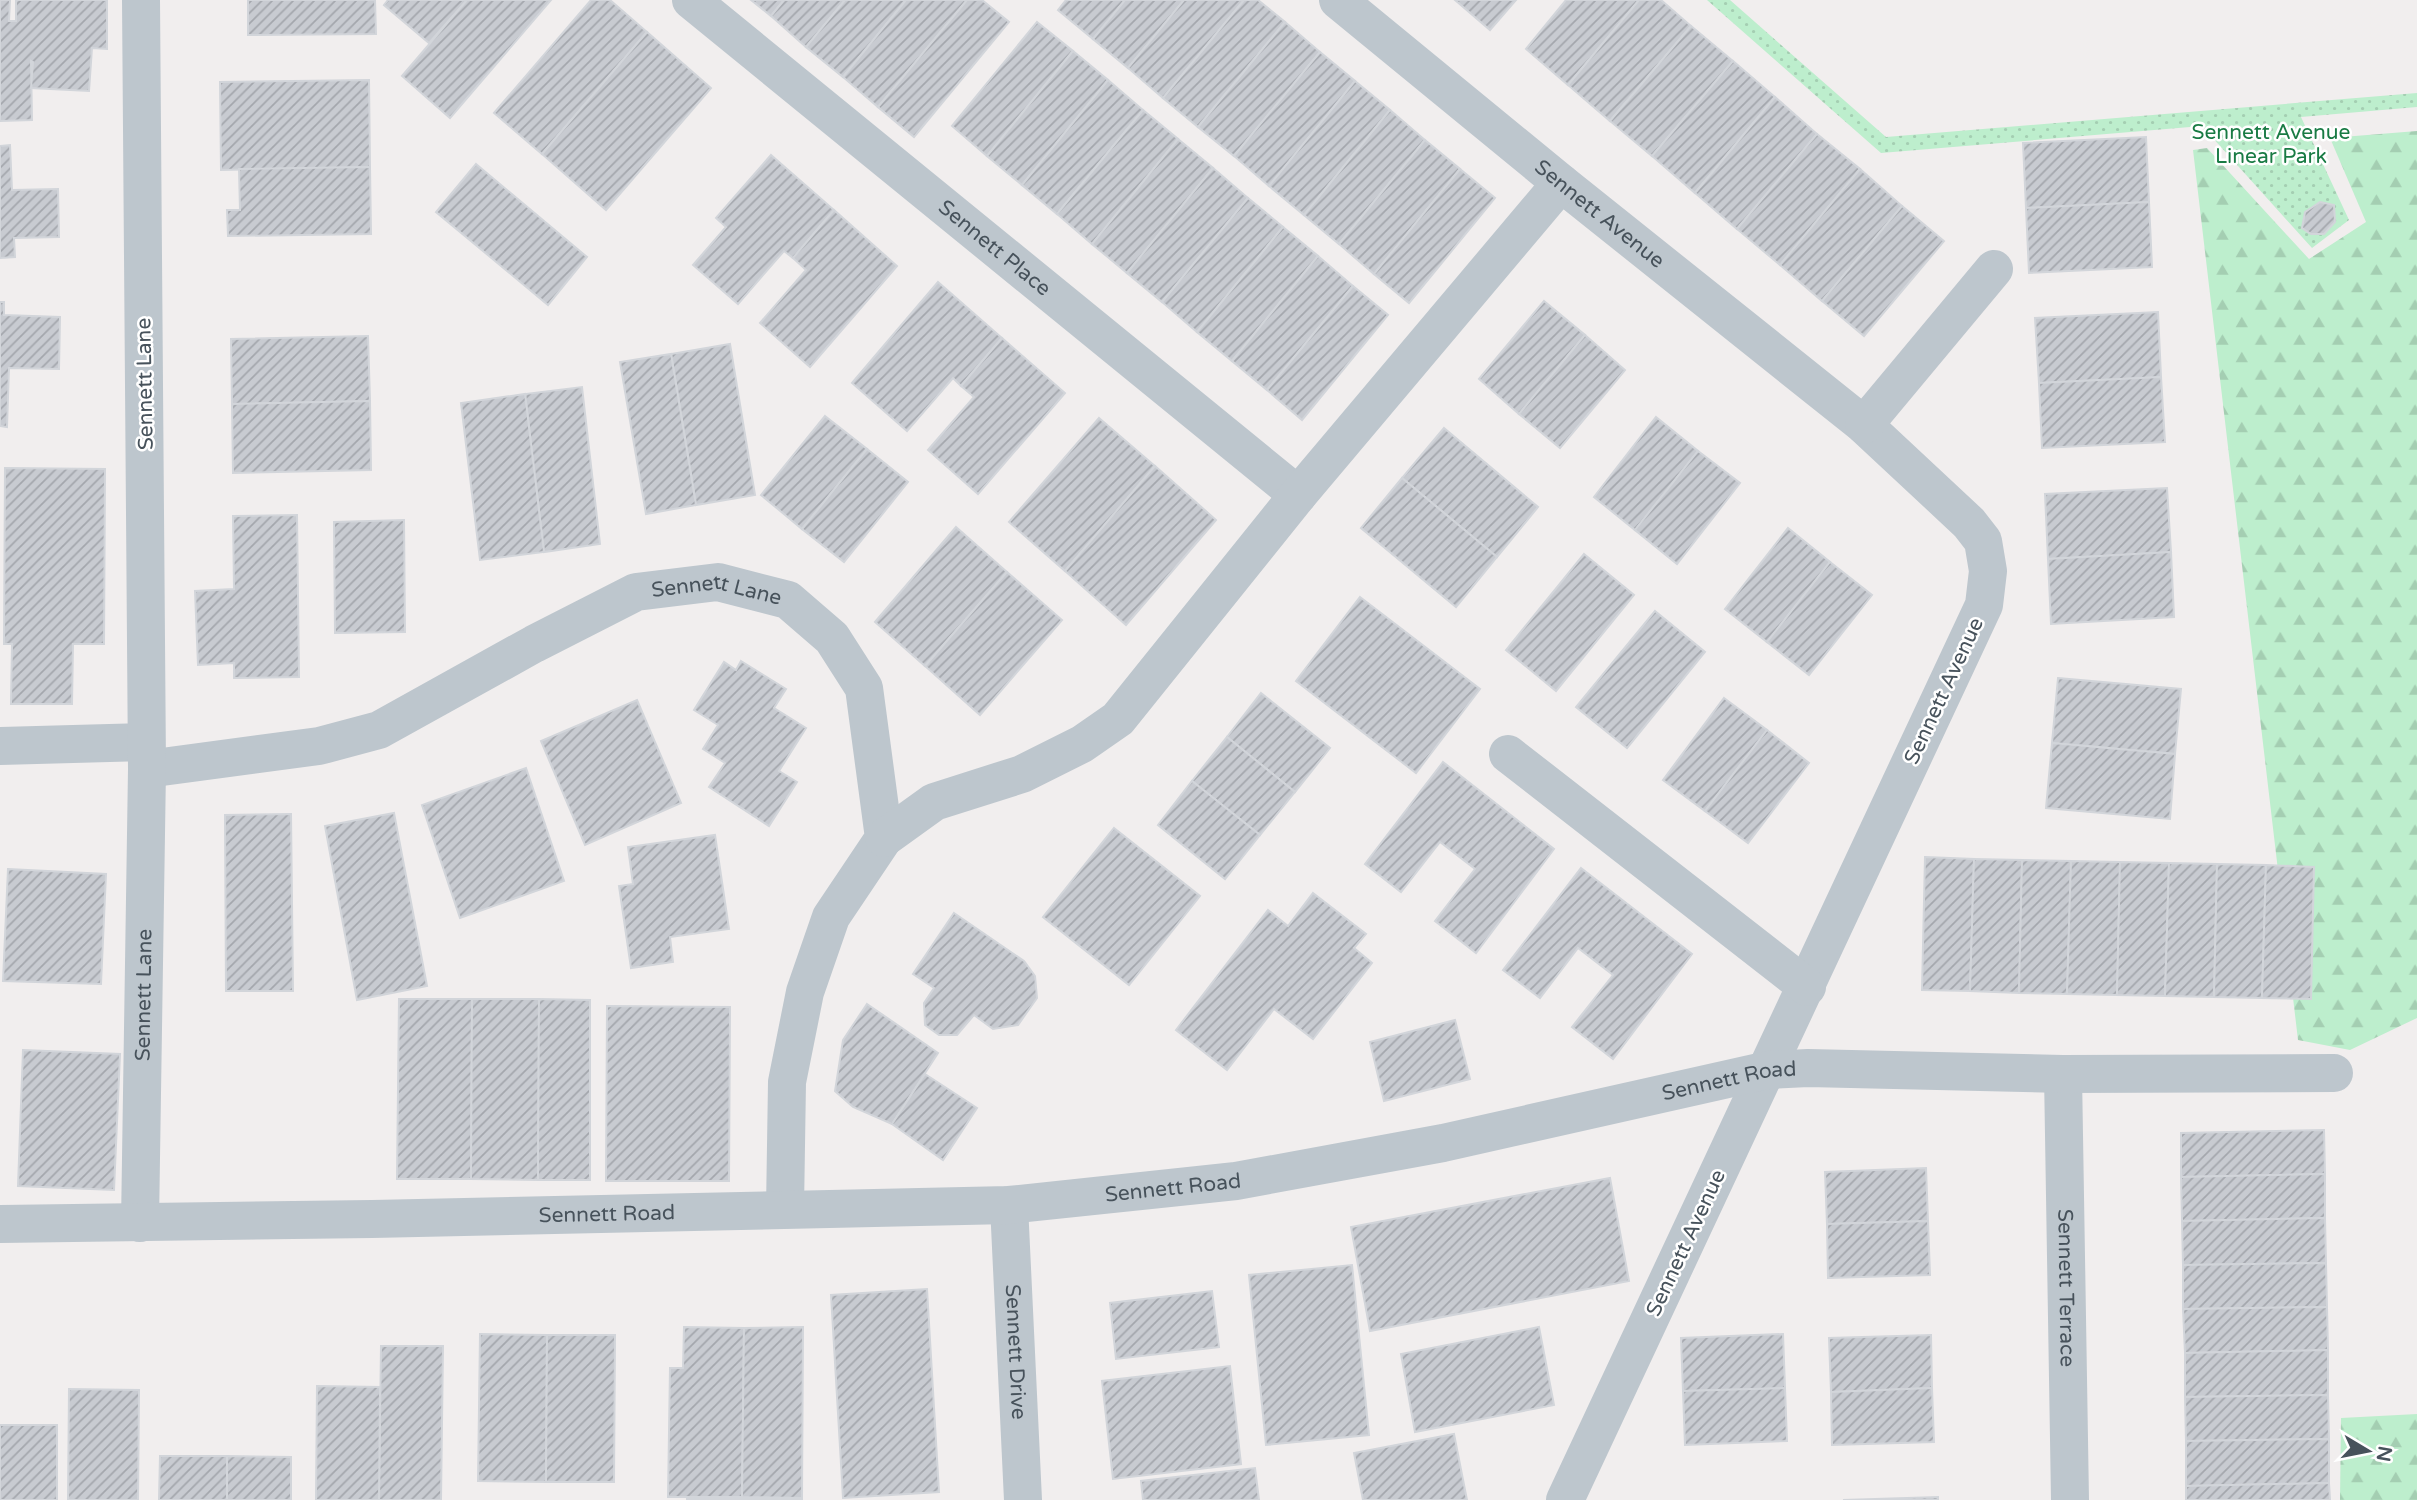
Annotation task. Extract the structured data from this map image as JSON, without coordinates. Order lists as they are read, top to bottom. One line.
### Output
{"streets":{"street":["Sennett Avenue","Sennett Place","Sennett Lane","Sennett Road","Sennett Terrace","Sennett Drive"]},"crossings":[["Sennett Avenue","Sennett Road"],["Sennett Lane","Sennett Road"],["Sennett Road","Sennett Terrace"],["Sennett Road","Sennett Drive"]],"parks":["Sennett Avenue Linear Park"],"north":"right"}
